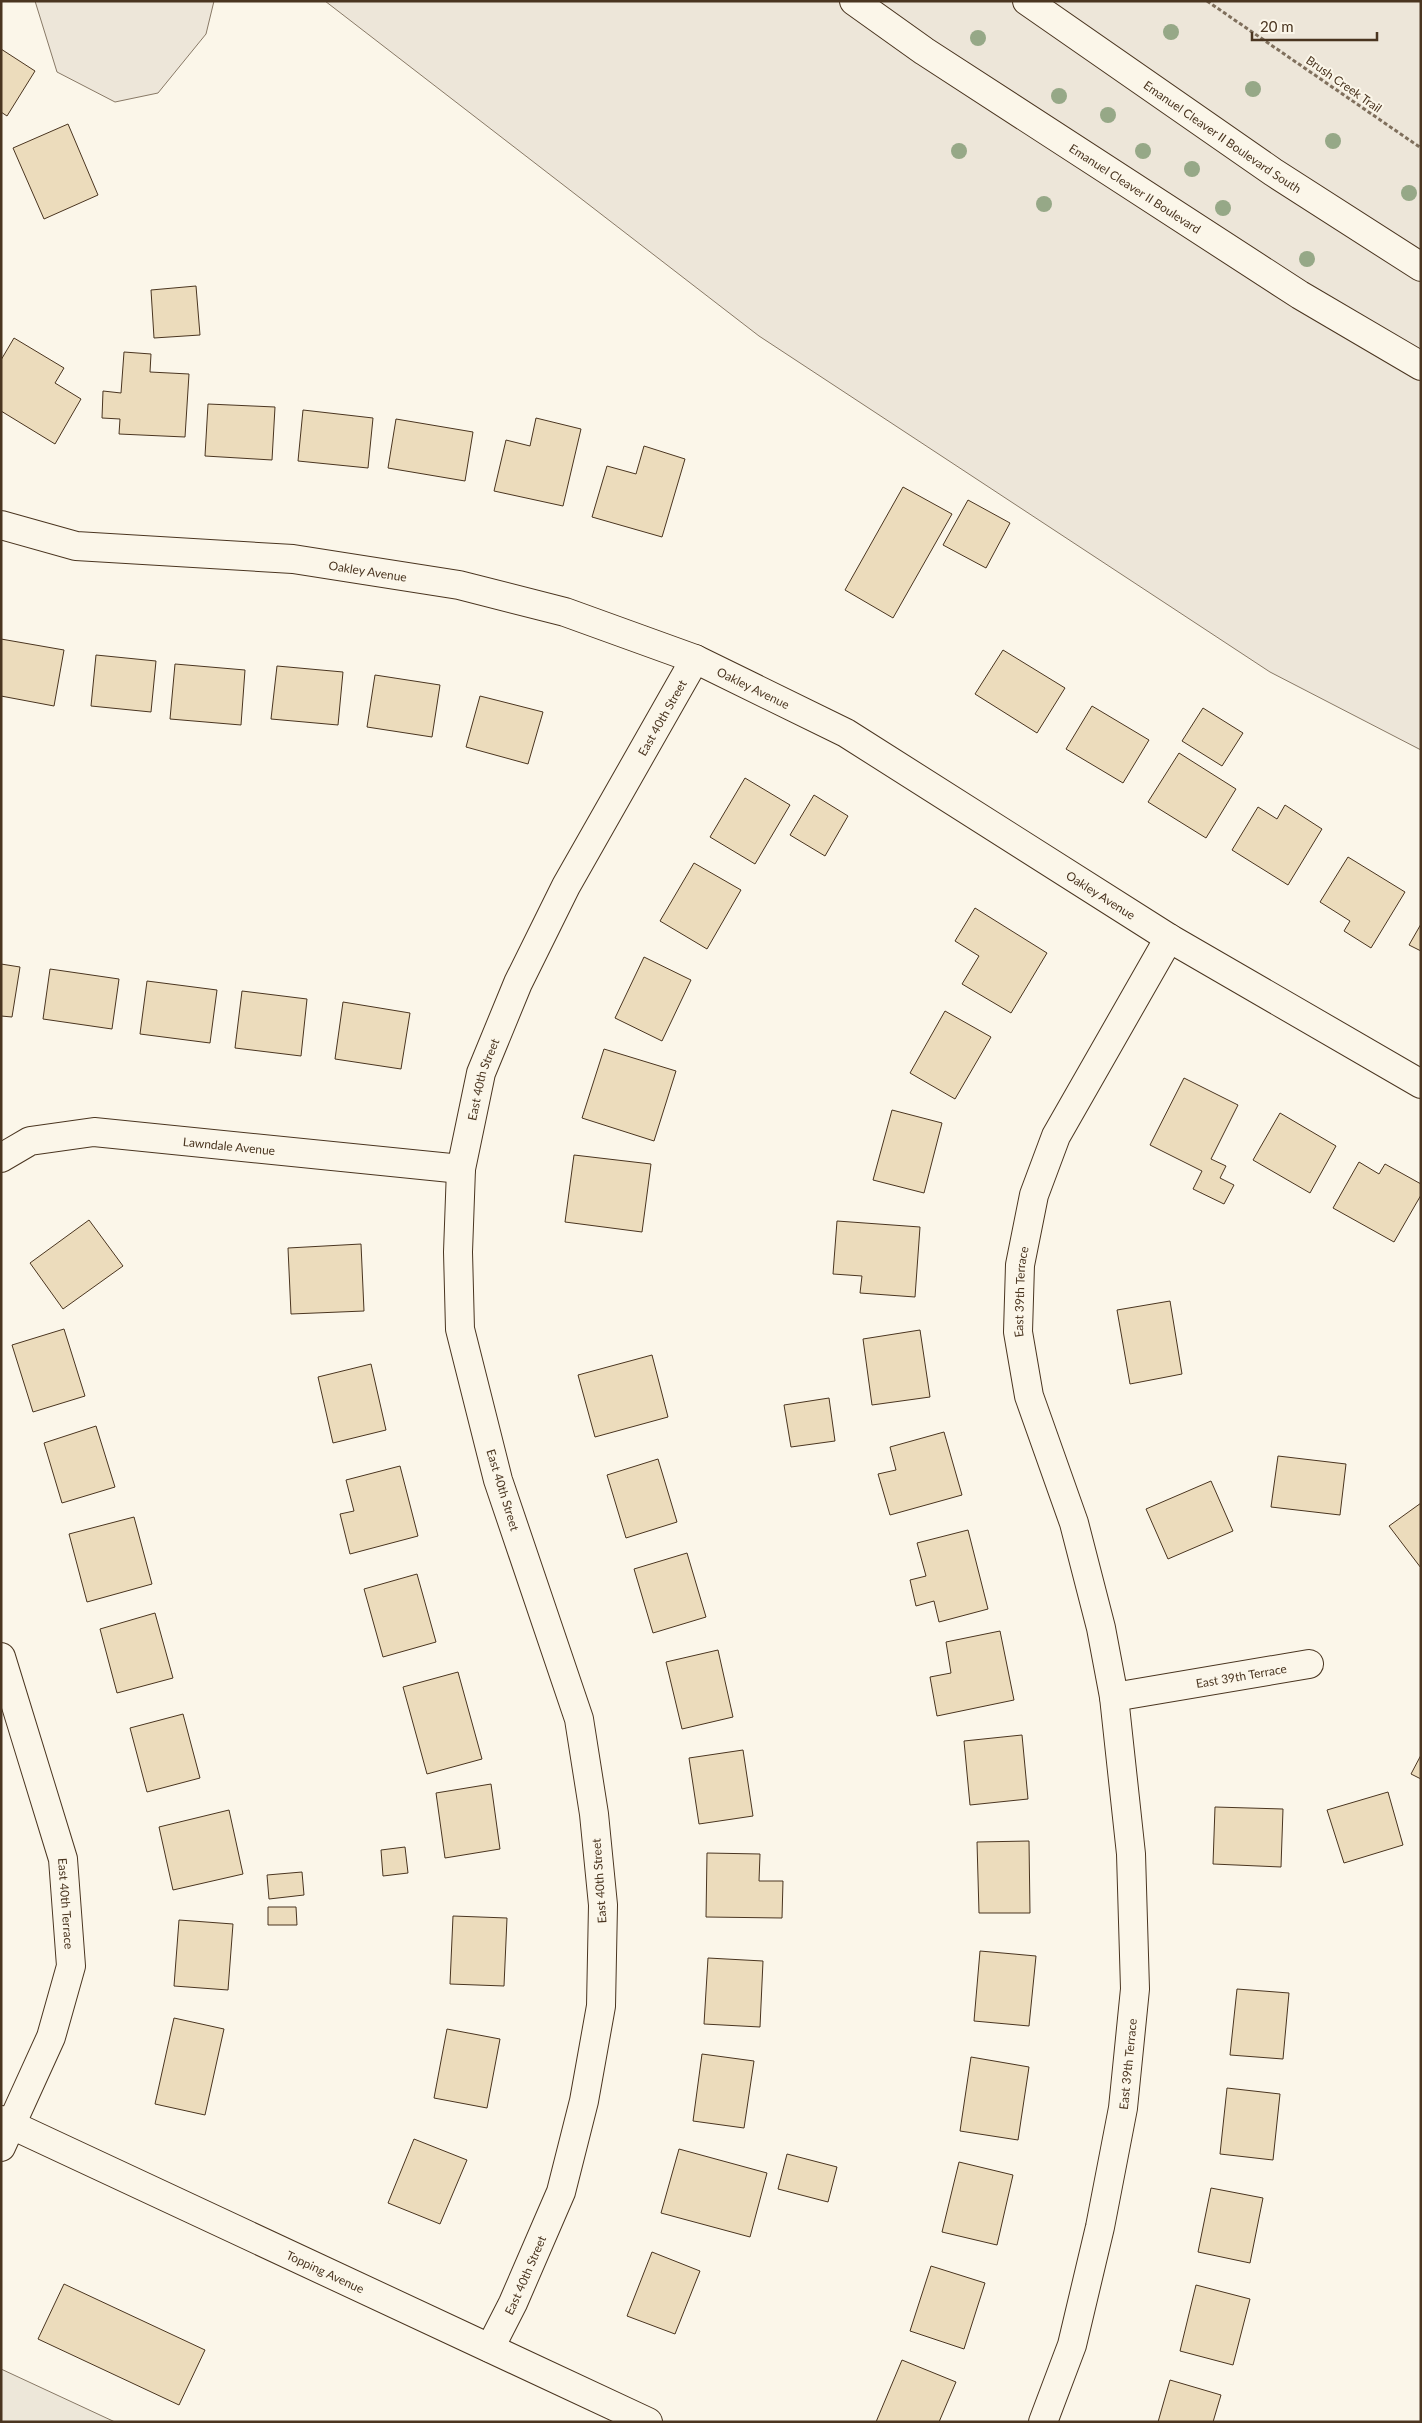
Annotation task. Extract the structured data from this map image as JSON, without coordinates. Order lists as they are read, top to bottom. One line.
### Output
{"streets":{"street":["Emanuel Cleaver II Boulevard South","Emanuel Cleaver II Boulevard","Oakley Avenue","East 40th Street","Lawndale Avenue","East 39th Terrace","East 40th Terrace","Topping Avenue"],"path":["Brush Creek Trail"]},"crossings":[["Oakley Avenue","East 40th Street"],["Oakley Avenue","East 39th Terrace"],["East 40th Street","Lawndale Avenue"],["East 40th Street","Topping Avenue"],["East 40th Terrace","Topping Avenue"]],"scale_bar":"20 m"}
